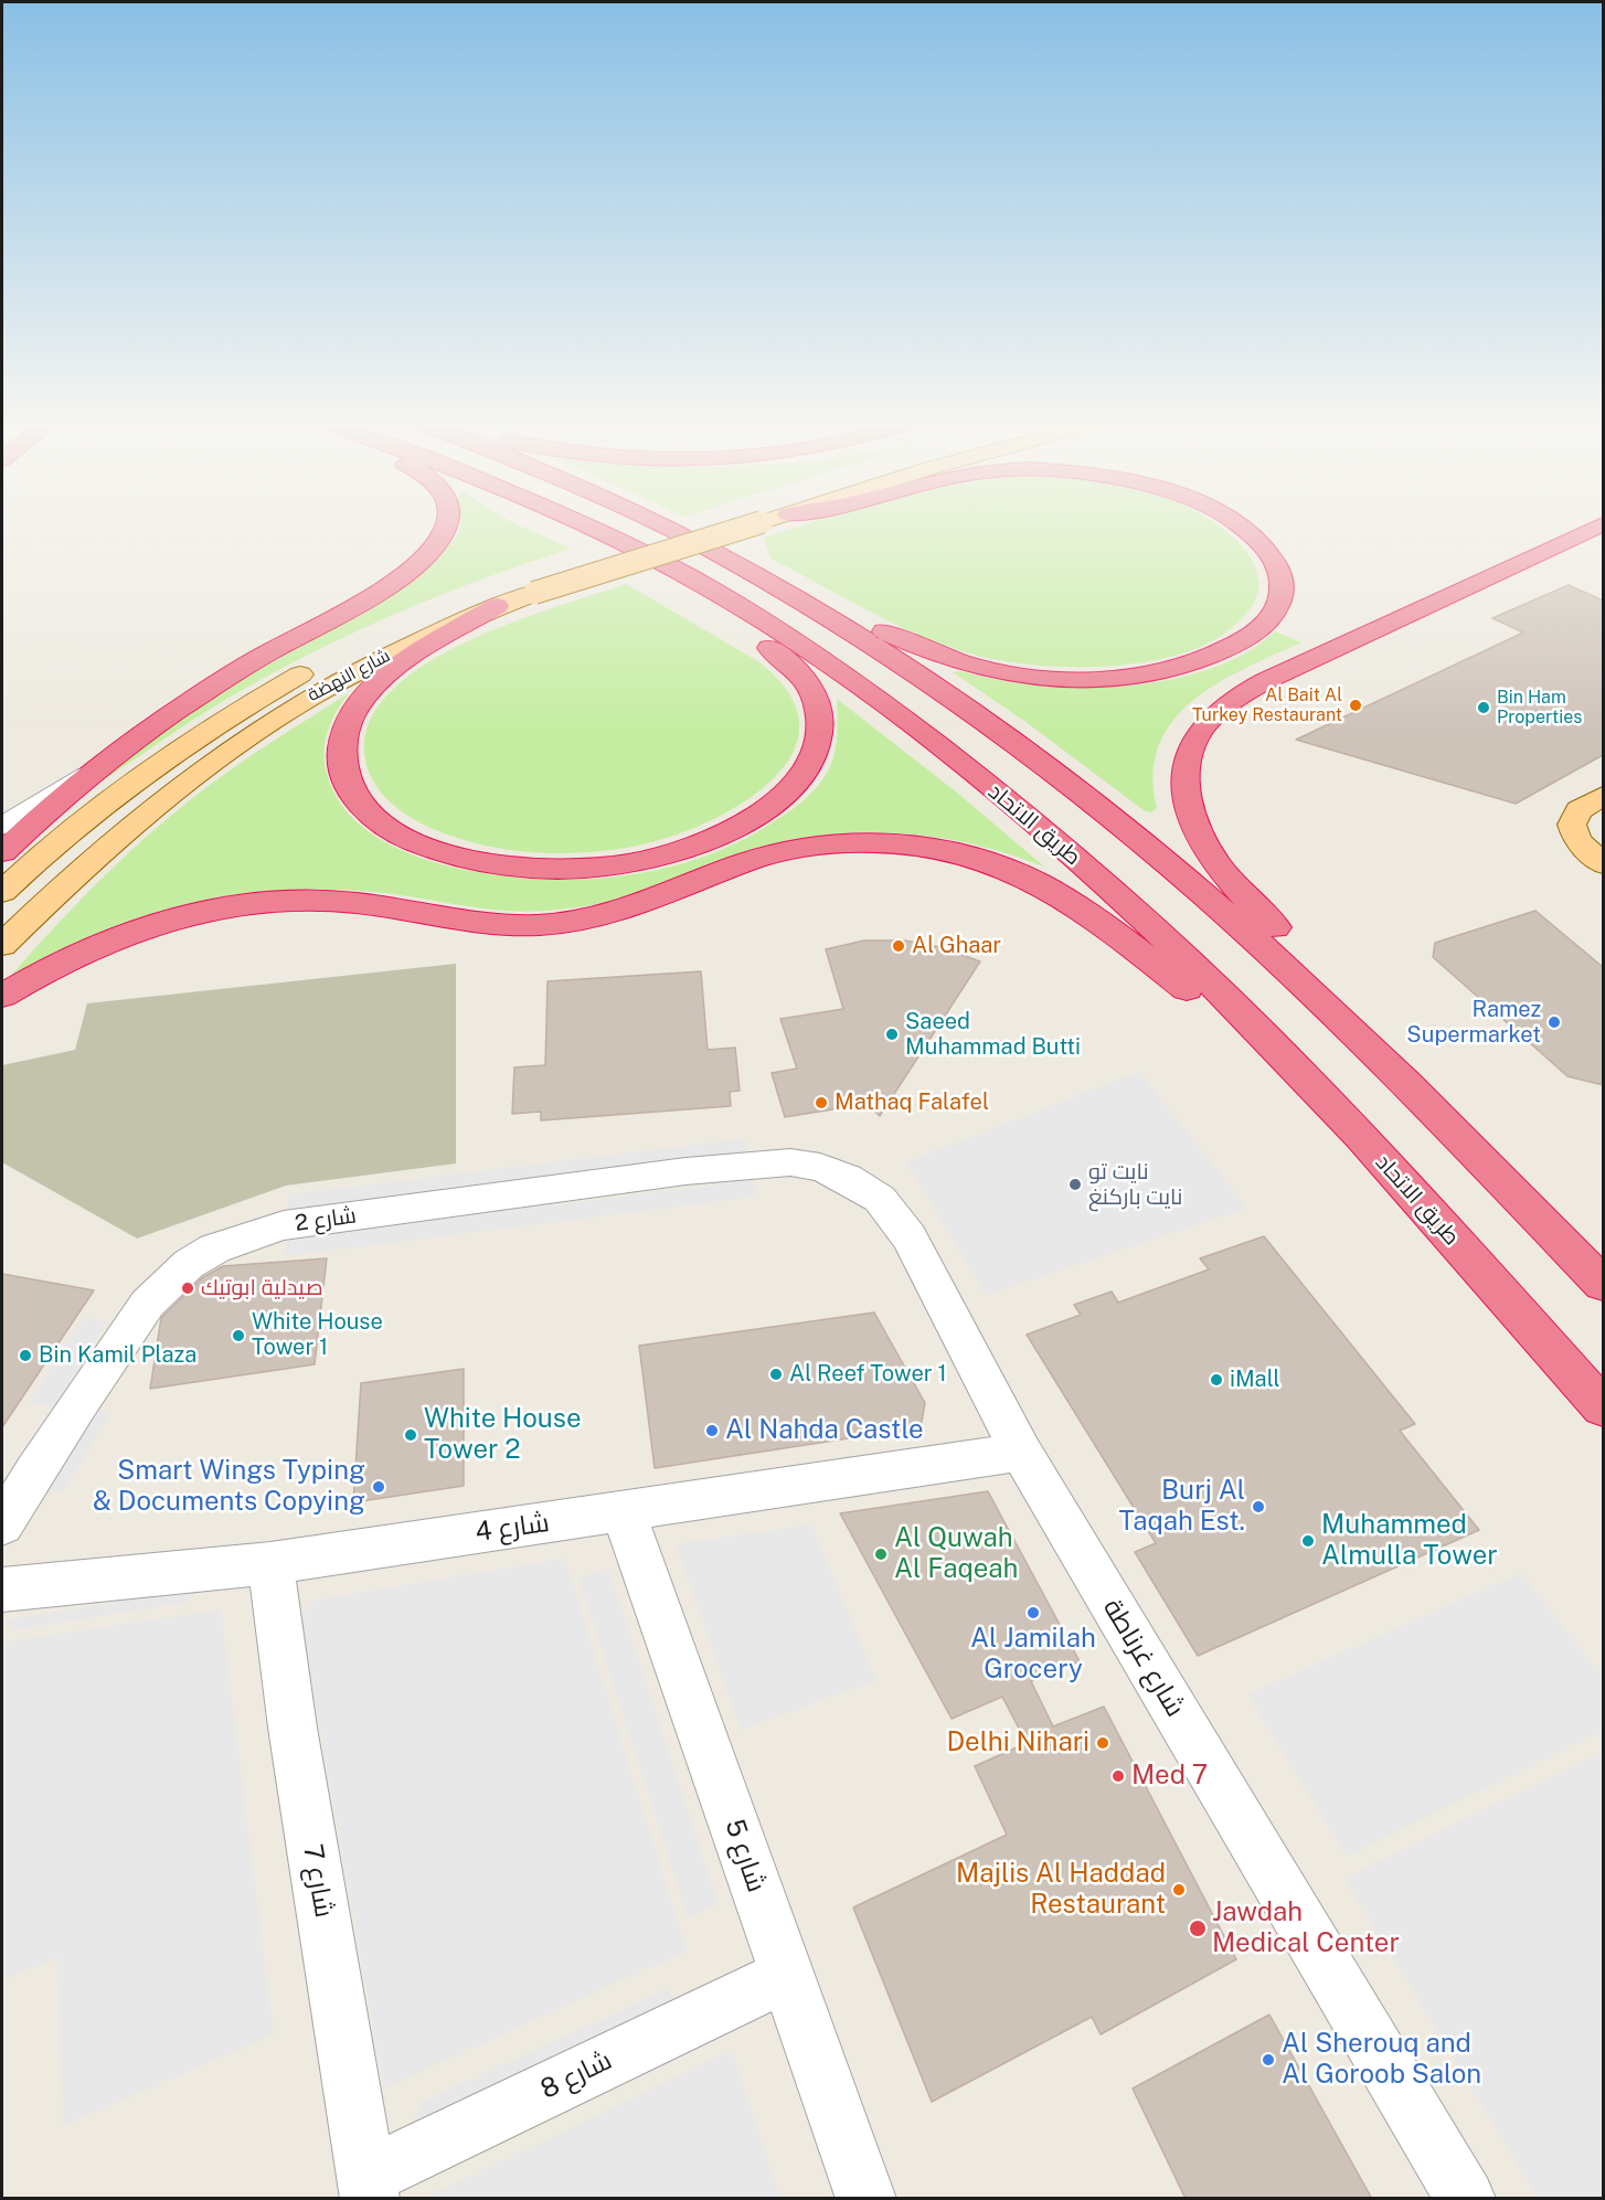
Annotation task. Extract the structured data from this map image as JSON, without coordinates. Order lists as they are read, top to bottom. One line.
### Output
{"streets":{"highway":["طريق الاتحاد"],"main road":["شارع النهضة"],"street":["شارع 2","شارع 4","شارع غرناطة","شارع 5","شارع 7","شارع 8"]},"crossings":[["شارع 2","شارع غرناطة"],["شارع 4","شارع غرناطة"],["شارع 4","شارع 5"],["شارع 4","شارع 7"],["شارع 5","شارع 8"],["شارع 7","شارع 8"]],"places":["Al Bait Al Turkey Restaurant","Bin Ham Properties","Al Ghaar","Ramez Supermarket","Saeed Muhammad Butti","Mathaq Falafel","نايت تو نايت باركنغ","صيدلية ابوتيك","White House Tower 1","Bin Kamil Plaza","Al Reef Tower 1","iMall","Al Nahda Castle","White House Tower 2","Smart Wings Typing & Documents Copying","Burj Al Taqah Est.","Muhammed Almulla Tower","Al Quwah Al Faqeah","Al Jamilah Grocery","Delhi Nihari","Med 7","Majlis Al Haddad Restaurant","Jawdah Medical Center","Al Sherouq and Al Goroob Salon"]}
